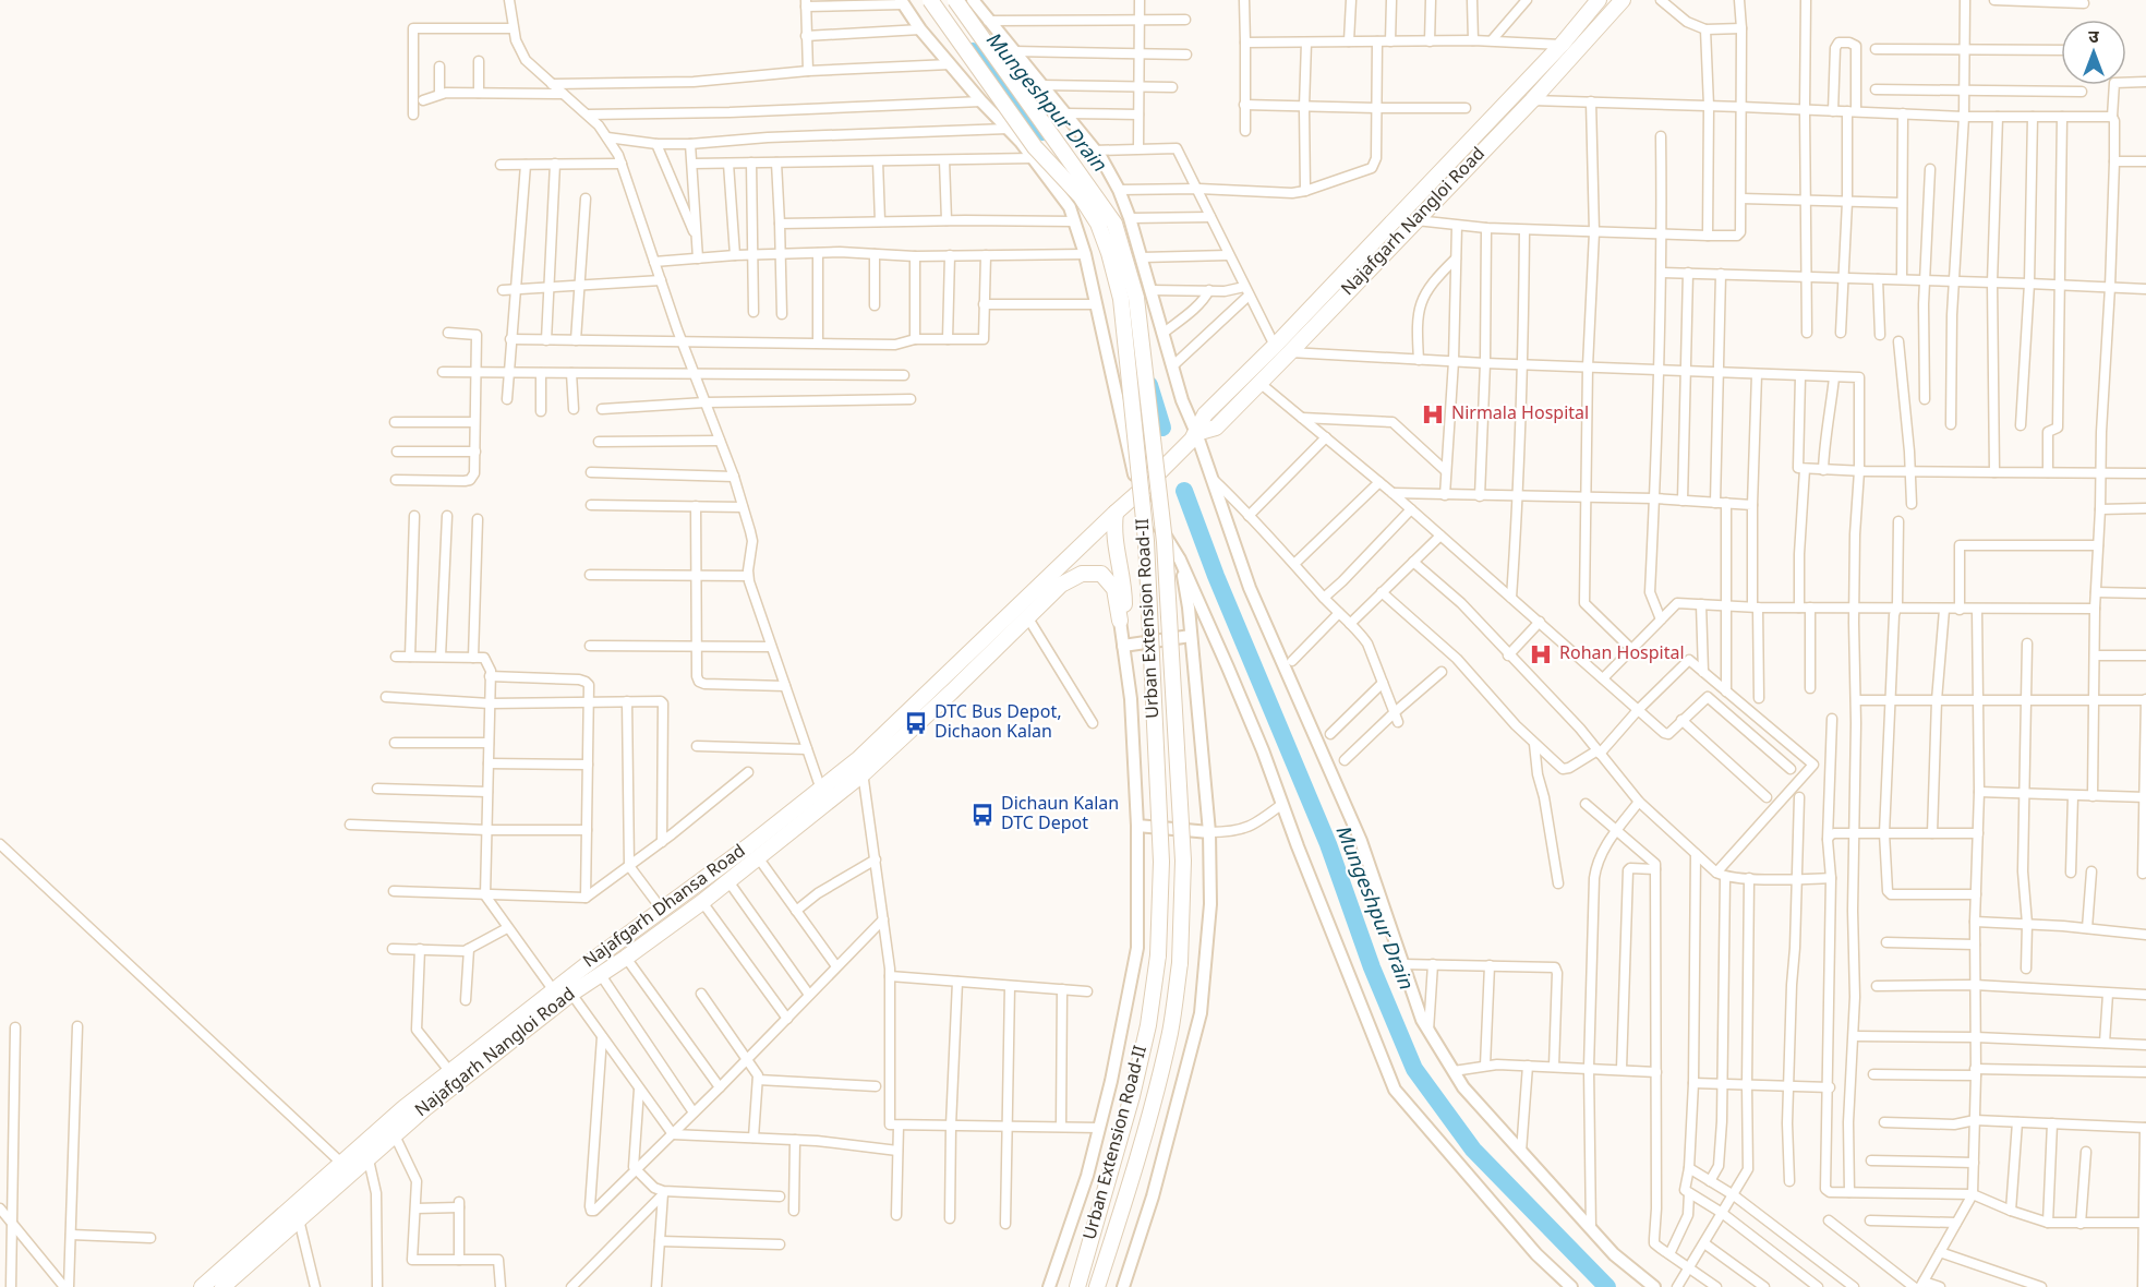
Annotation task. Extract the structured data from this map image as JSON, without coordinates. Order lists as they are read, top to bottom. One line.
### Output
{"streets":{"main road":["Najafgarh Nangloi Road","Urban Extension Road-II","Najafgarh Dhansa Road"]},"crossings":[["Najafgarh Nangloi Road","Najafgarh Dhansa Road"]],"water":["Mungeshpur Drain"],"places":{"hospital":["Nirmala Hospital","Rohan Hospital"],"bus stop":["DTC Bus Depot, Dichaon Kalan","Dichaun Kalan DTC Depot"]},"north":"top"}
